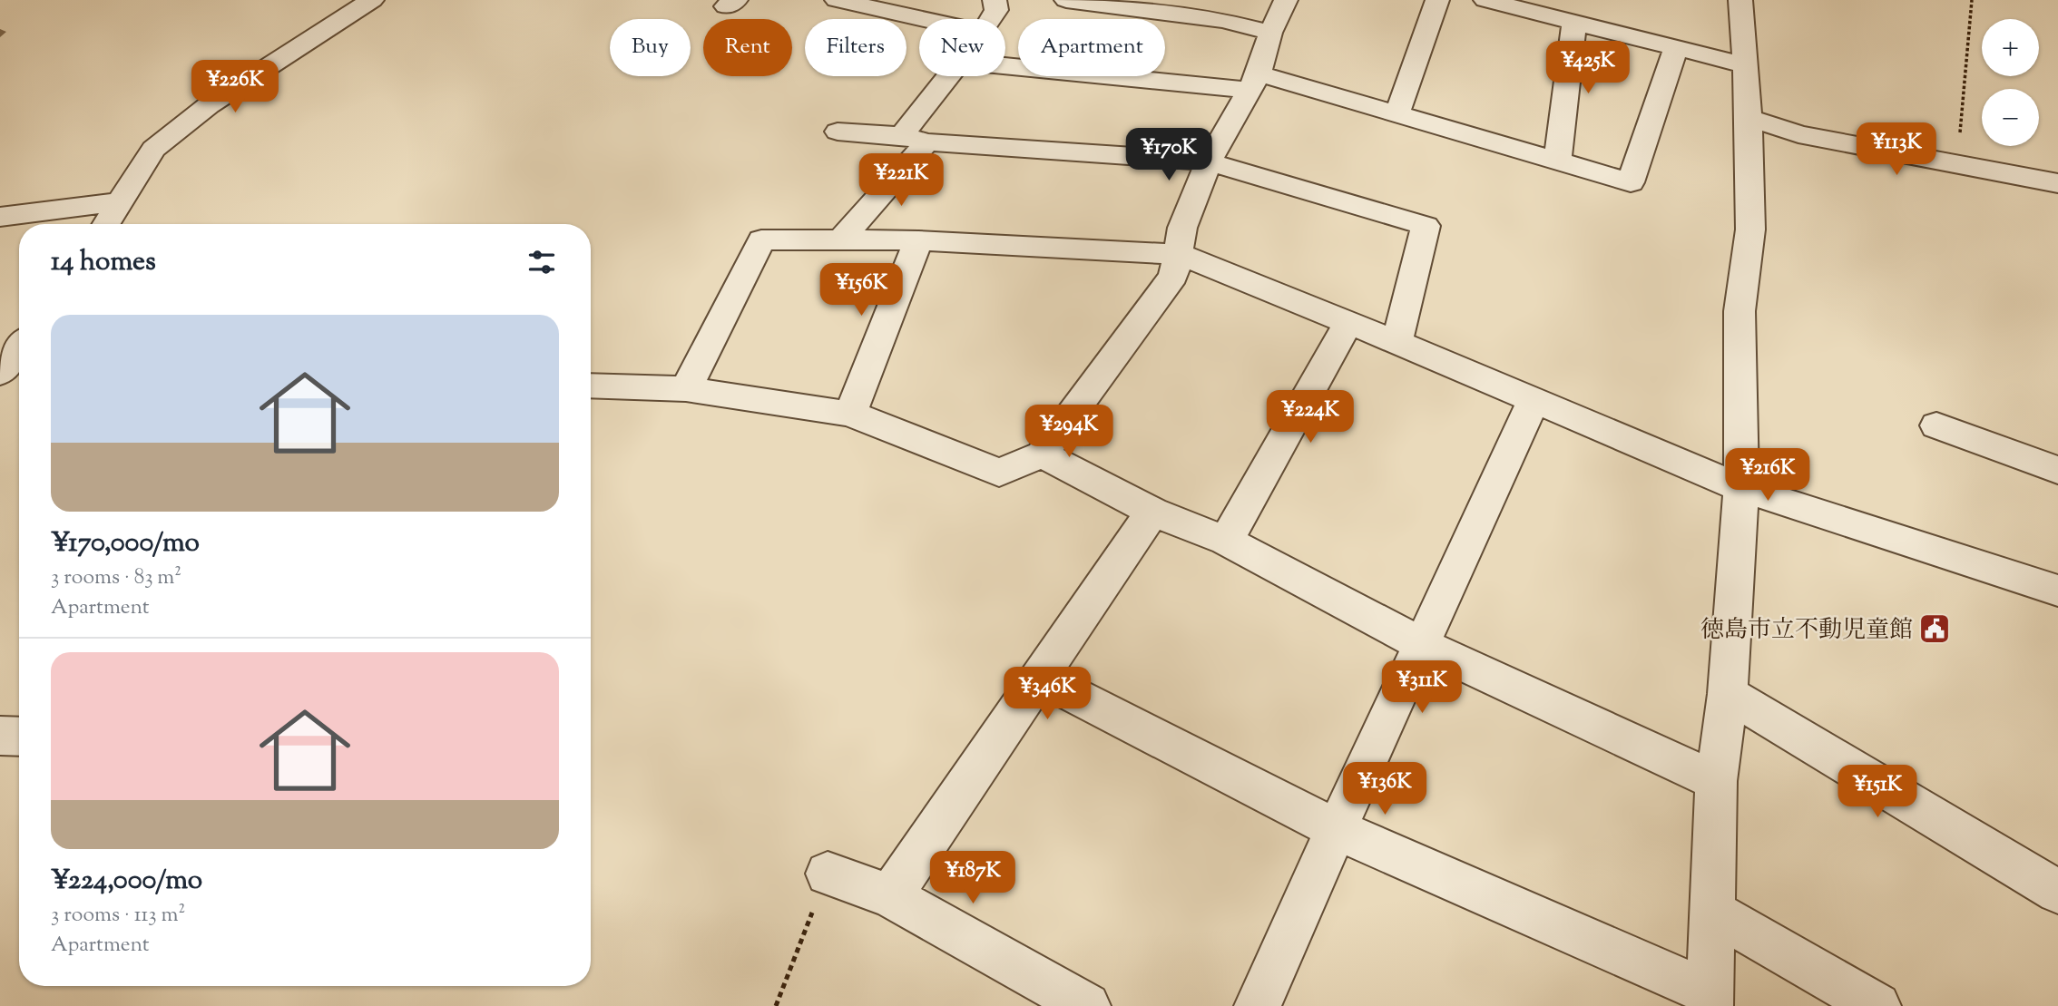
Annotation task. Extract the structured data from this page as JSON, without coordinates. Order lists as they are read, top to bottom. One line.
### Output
{"places":{"public building":["徳島市立不動児童館"]},"page":{"map_buttons":["+","−"],"chip":["Buy","Rent","Filters","New","Apartment"],"price":["¥425K","¥226K","¥113K","¥170K","¥221K","¥156K","¥224K","¥294K","¥216K","¥311K","¥346K","¥136K","¥151K","¥187K"],"heading":"14 homes","list":[{"name":"¥170,000/mo","note":"3 rooms · 83 m² · Apartment"},{"name":"¥224,000/mo","note":"3 rooms · 113 m² · Apartment"}]}}
